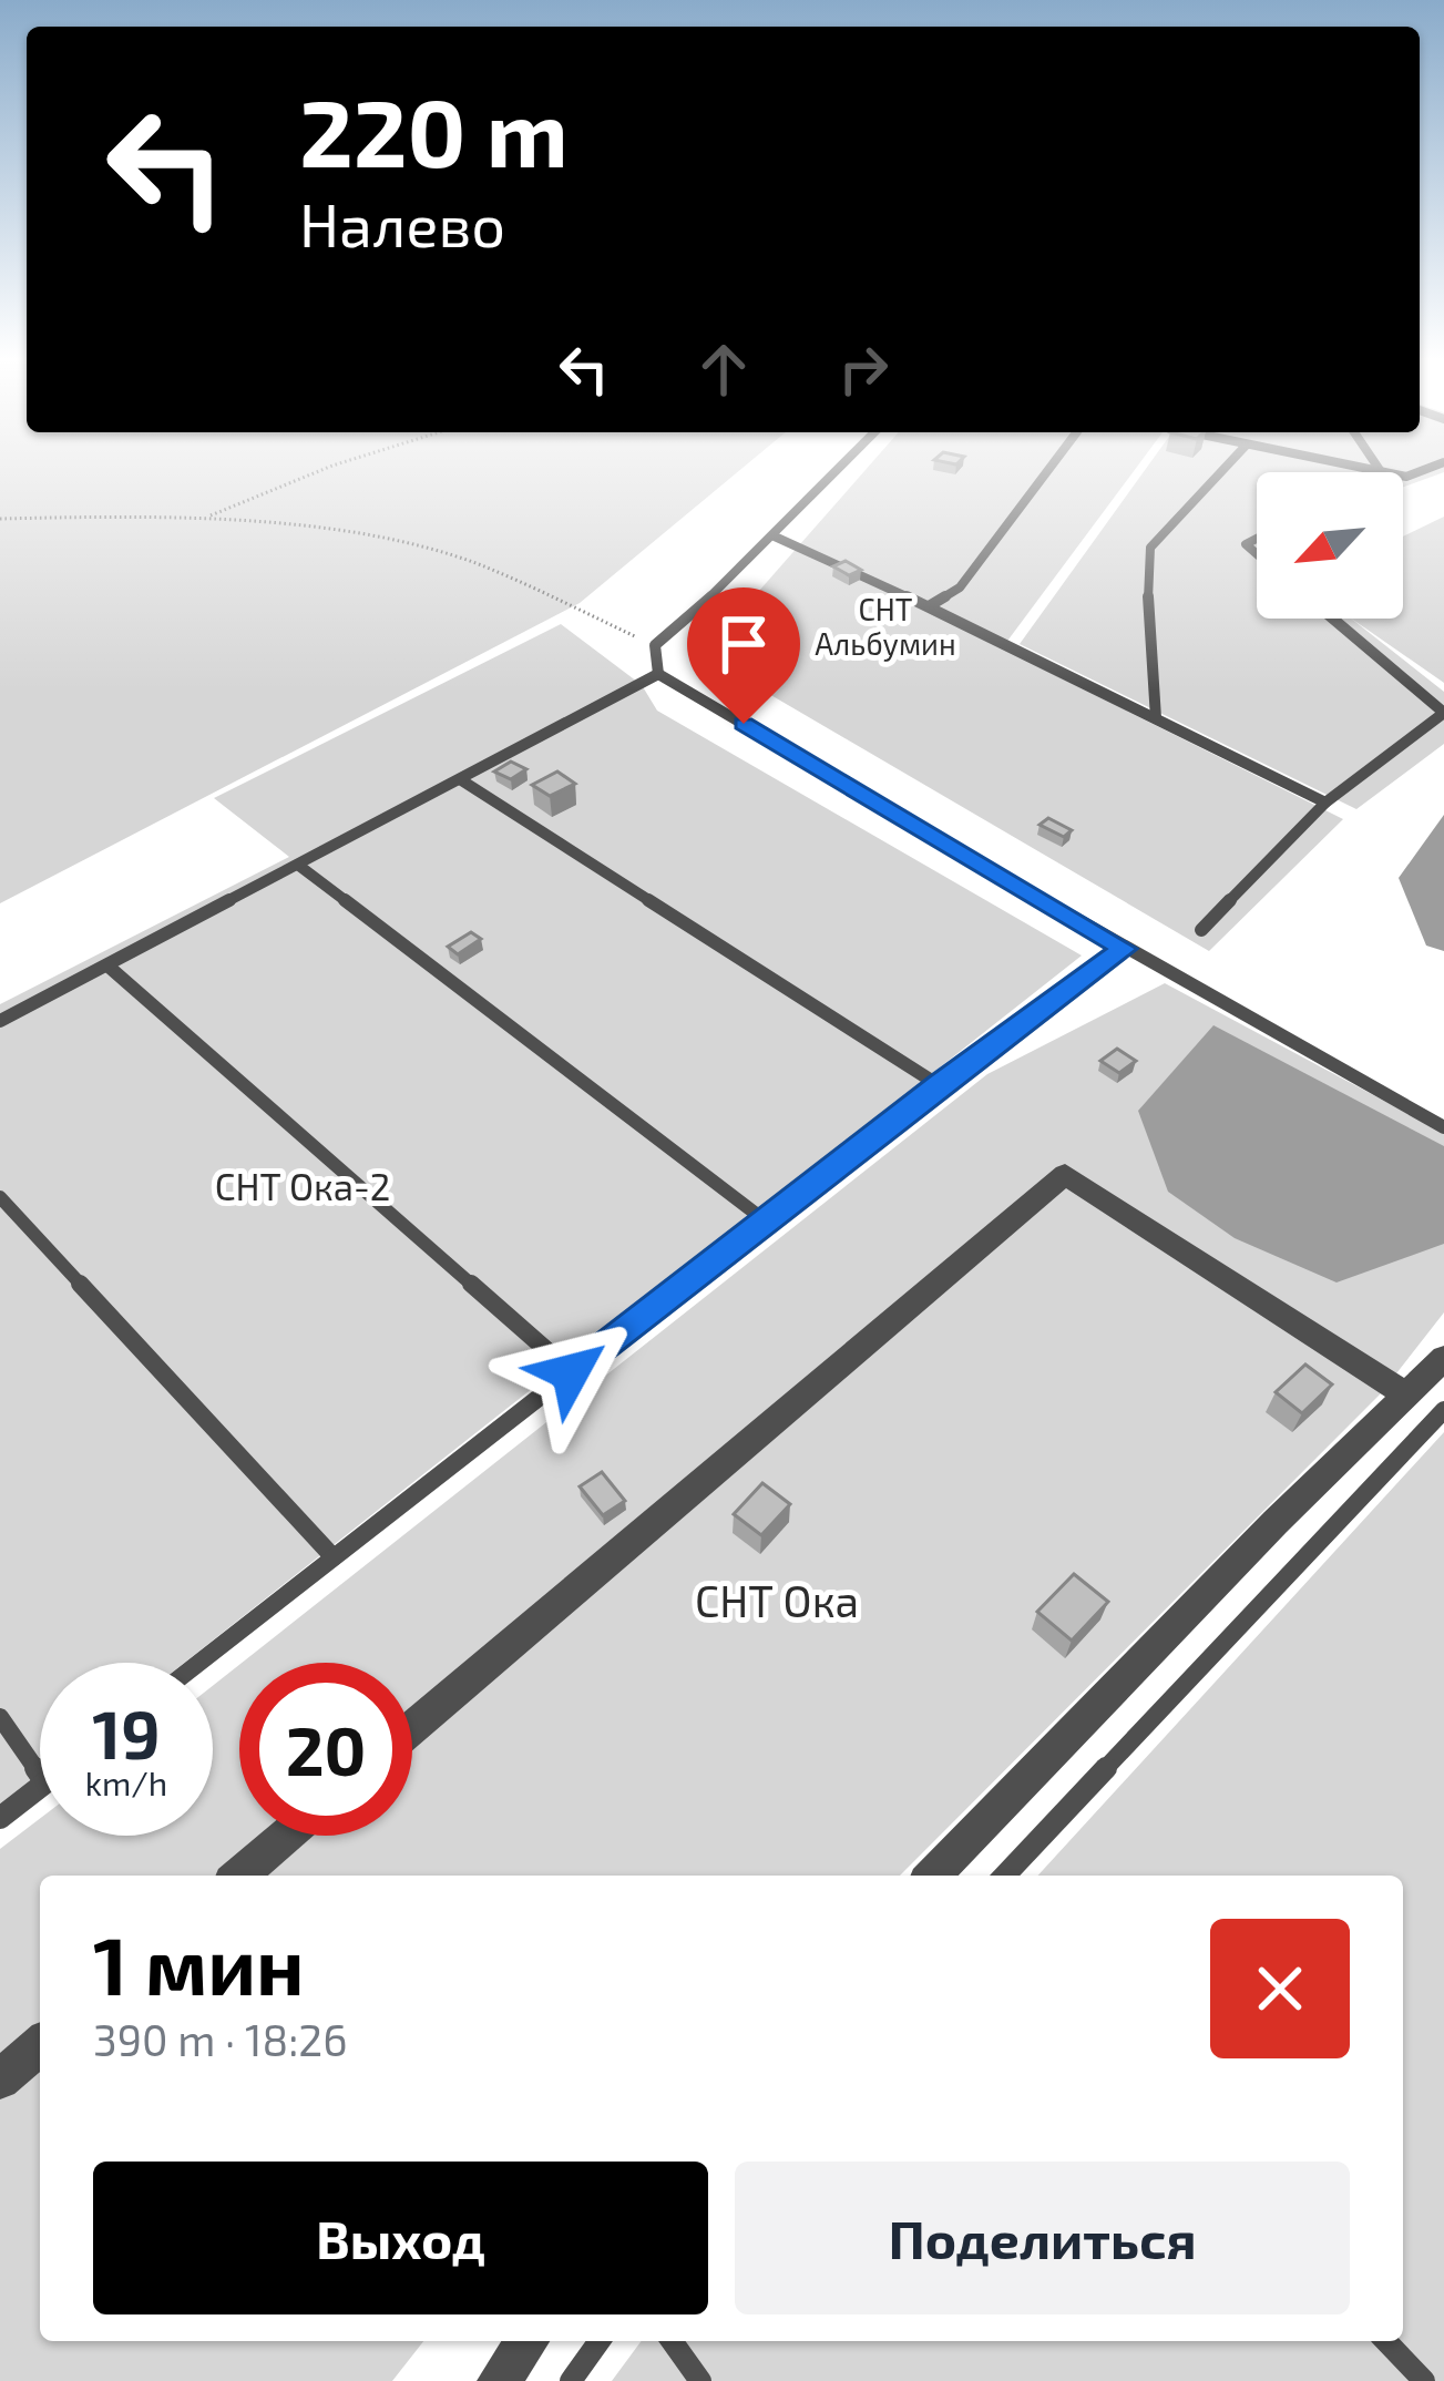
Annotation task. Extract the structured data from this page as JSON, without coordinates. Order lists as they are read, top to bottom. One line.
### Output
{"parks":["СНТ Альбумин","СНТ Ока-2","СНТ Ока"],"north":"bottom left","page":{"turn":["220 m","Налево"],"speed":"19 km/h","limit":"20","heading":["1 мин","390 m · 18:26"],"buttons":["Выход","Поделиться"]}}
